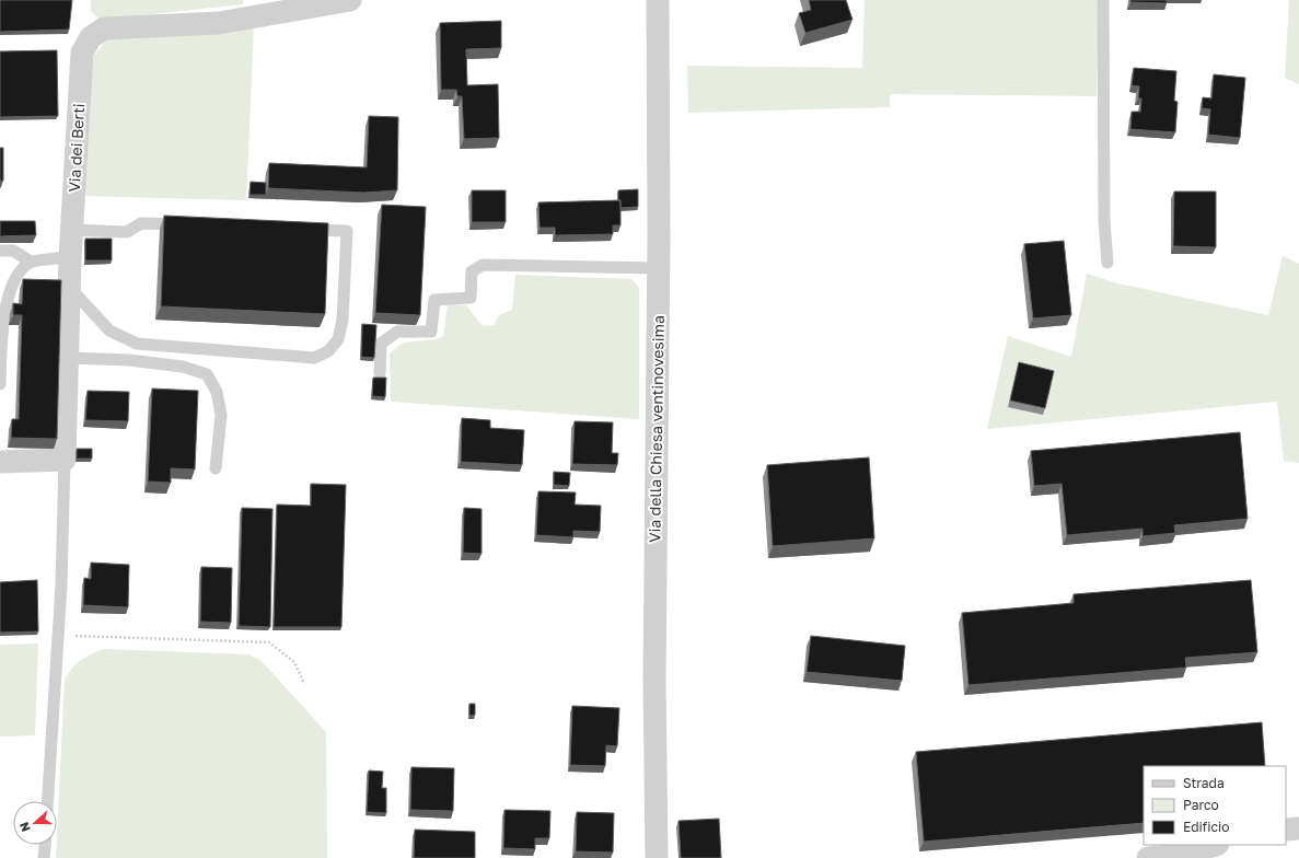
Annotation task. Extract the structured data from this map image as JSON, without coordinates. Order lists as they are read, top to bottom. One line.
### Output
{"streets":{"street":["Via dei Berti","Via della Chiesa ventinovesima"]},"legend":["Strada","Parco","Edificio"],"north":"left"}
